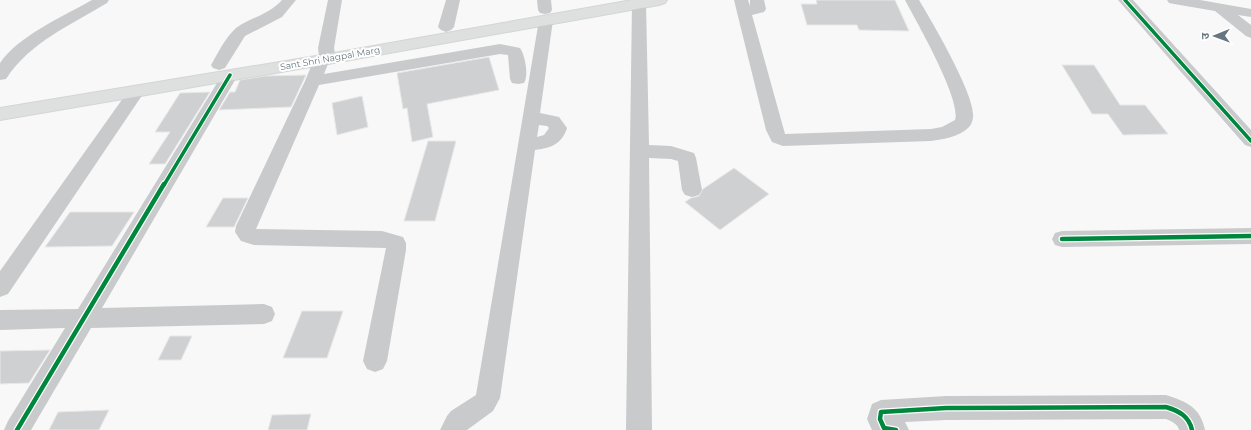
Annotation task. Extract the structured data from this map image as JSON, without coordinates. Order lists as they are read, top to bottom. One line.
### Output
{"streets":{"main road":["Sant Shri Nagpal Marg"]},"north":"left"}
